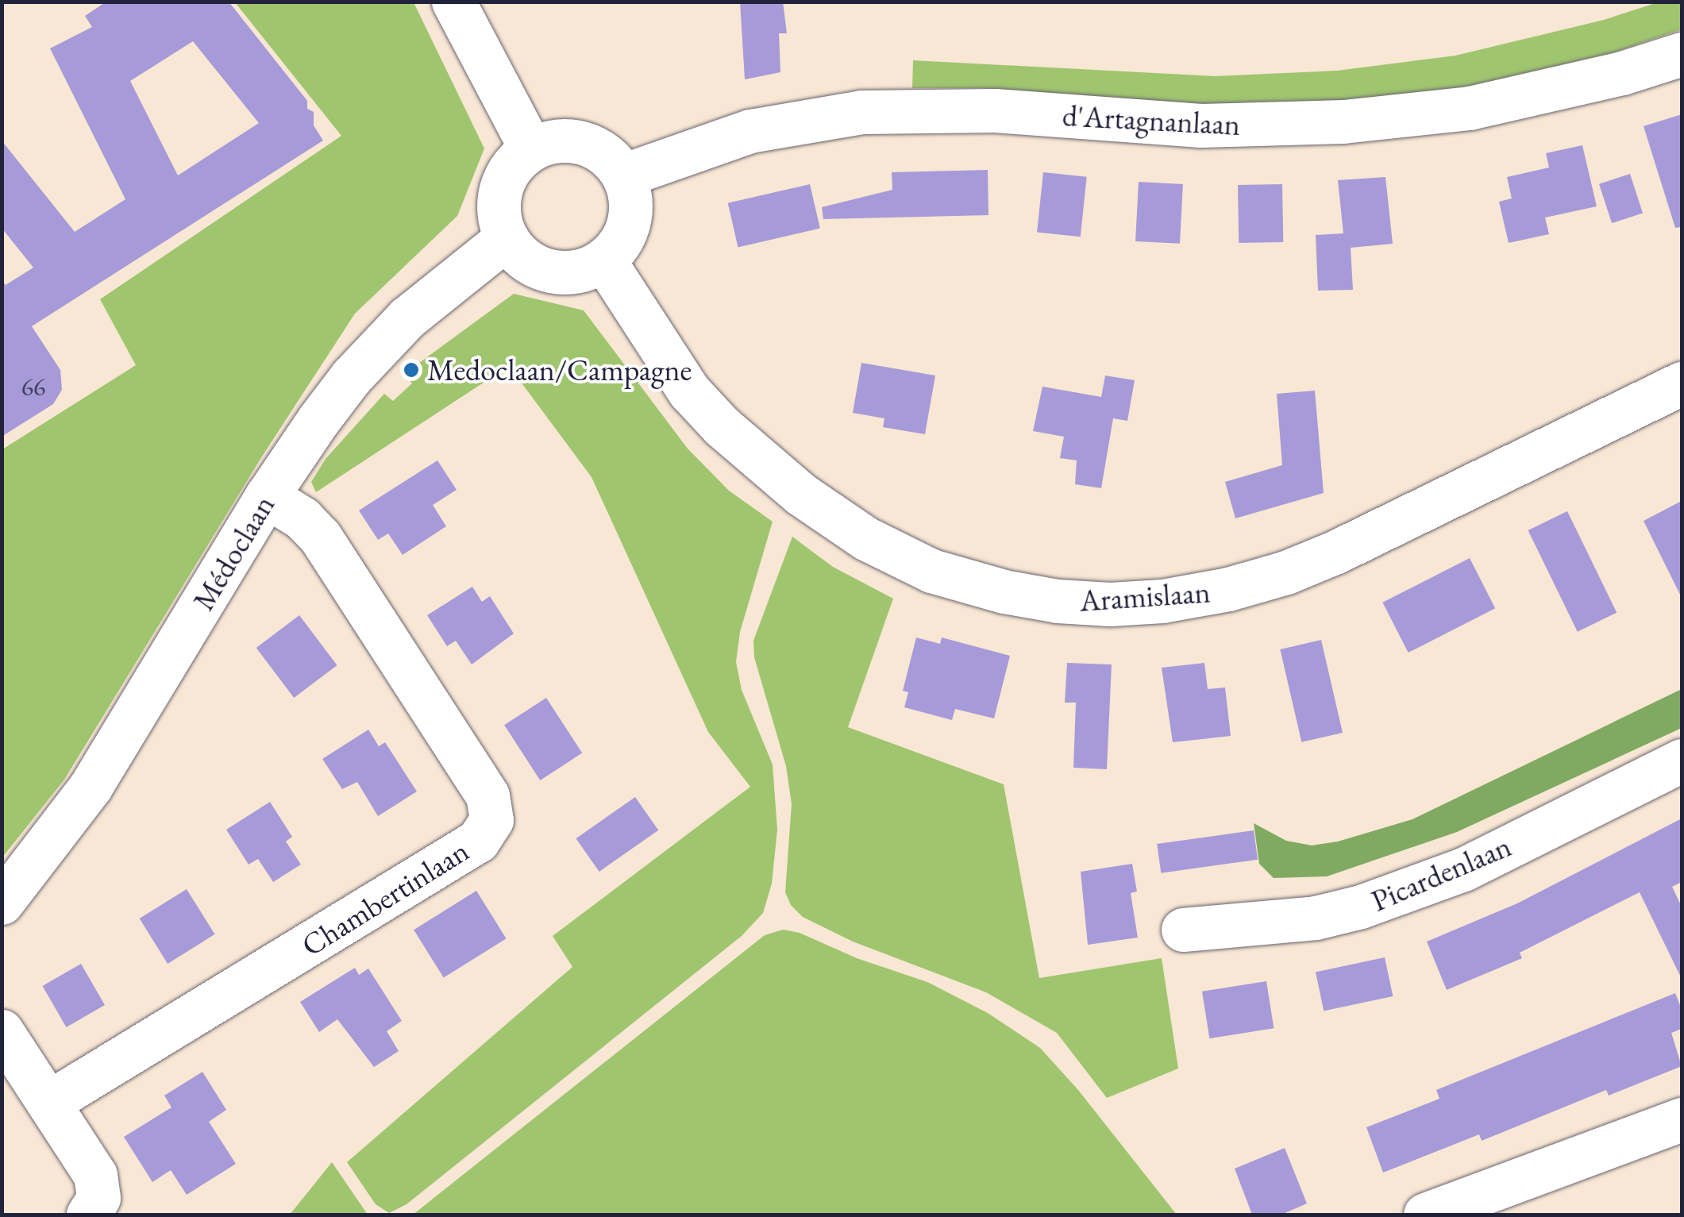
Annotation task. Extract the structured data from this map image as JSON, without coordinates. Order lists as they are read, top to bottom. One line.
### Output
{"streets":{"street":["d'Artagnanlaan","Médoclaan","Aramislaan","Picardenlaan","Chambertinlaan"]},"crossings":[["d'Artagnanlaan","Médoclaan"],["d'Artagnanlaan","Aramislaan"],["Médoclaan","Aramislaan"],["Médoclaan","Chambertinlaan"]],"places":["Medoclaan/Campagne"],"house_numbers":["66"]}
